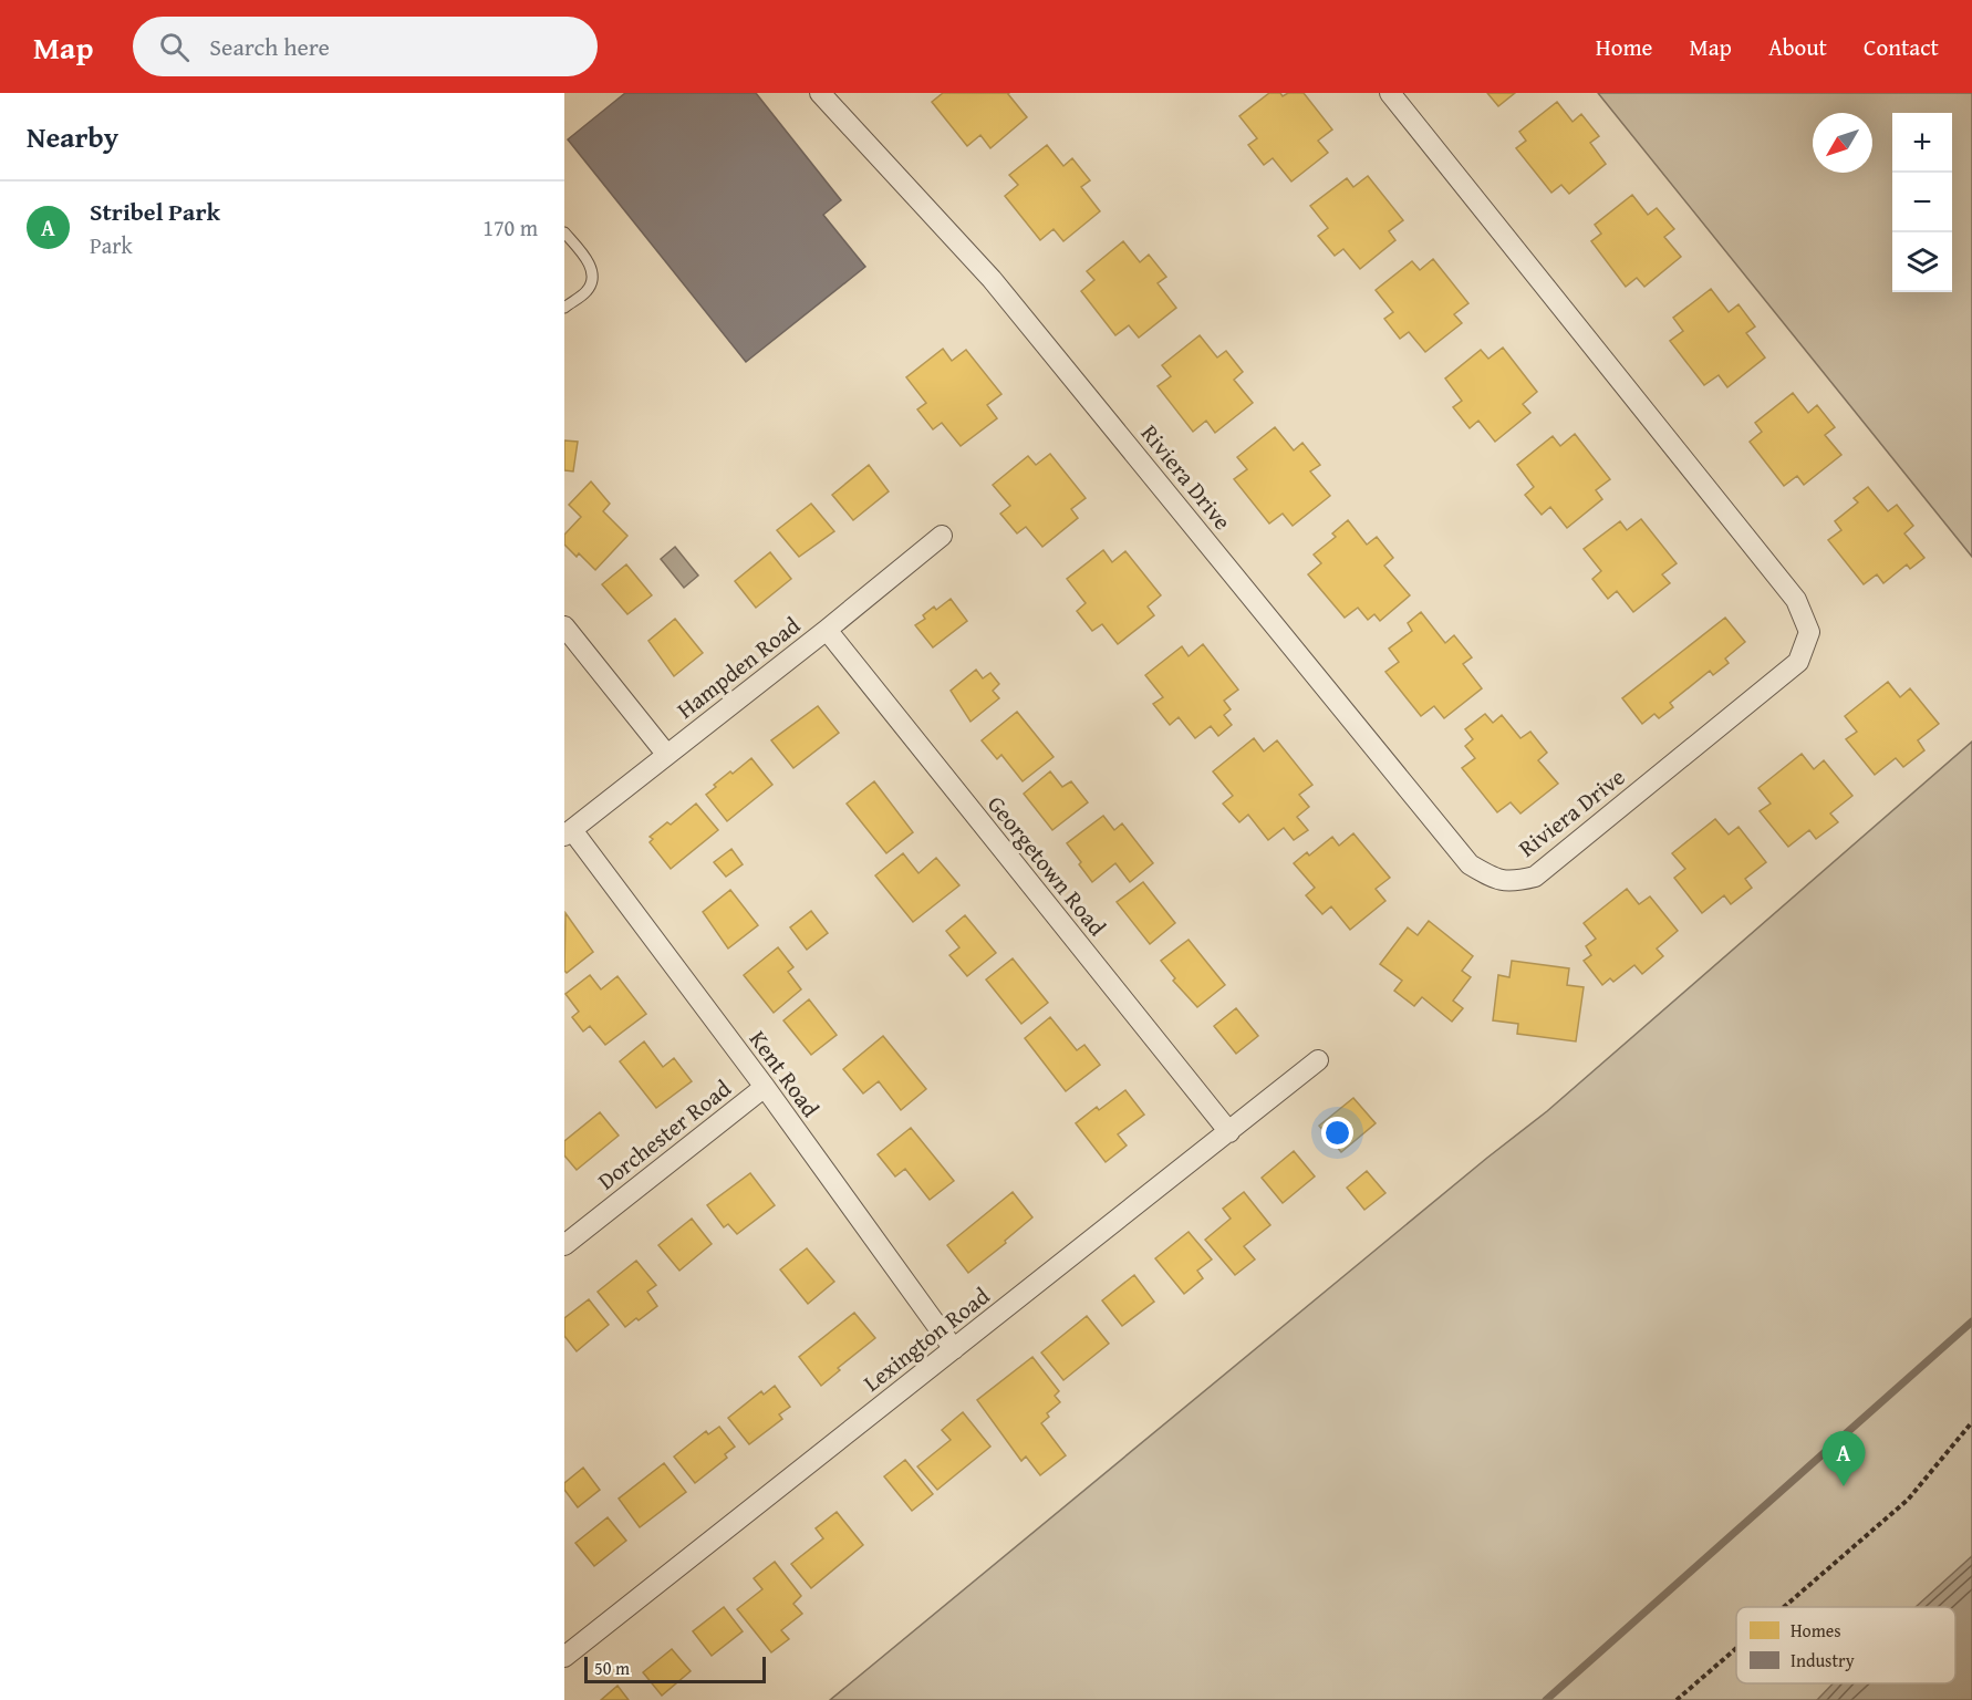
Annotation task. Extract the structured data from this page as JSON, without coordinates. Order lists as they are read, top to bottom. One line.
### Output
{"streets":{"street":["Riviera Drive","Hampden Road","Georgetown Road","Kent Road","Dorchester Road","Lexington Road"]},"crossings":[["Hampden Road","Georgetown Road"],["Hampden Road","Kent Road"],["Georgetown Road","Lexington Road"],["Kent Road","Dorchester Road"],["Kent Road","Lexington Road"]],"legend":["Homes","Industry"],"scale_bar":"50 m","north":"bottom left","page":{"header":"Map","search":"Search here","nav":["Home","Map","About","Contact"],"heading":"Nearby","map_buttons":["+","−"],"list":[{"mark":"A","name":"Stribel Park","note":"Park","value":"170 m"}],"pins":"A","scale":"50 m"}}
